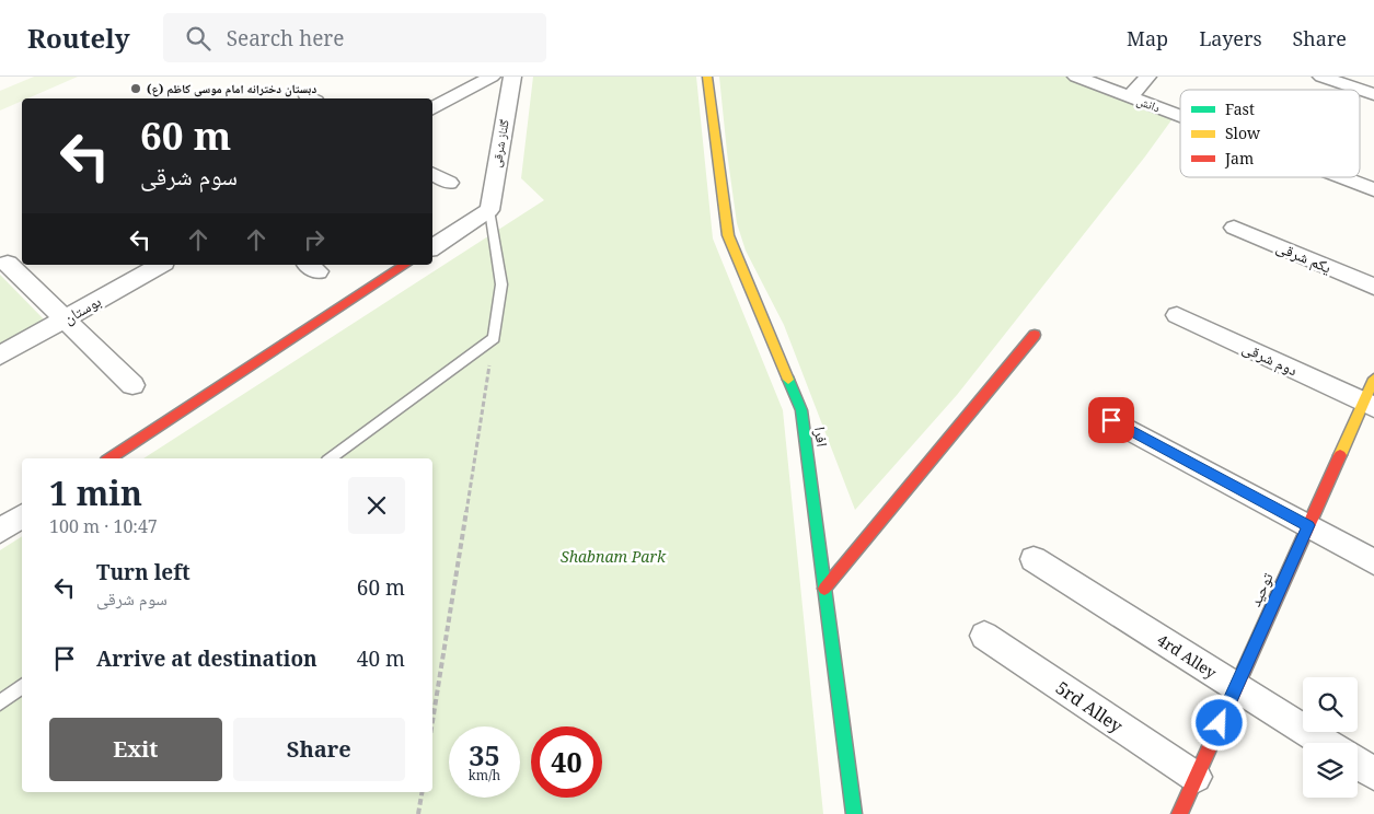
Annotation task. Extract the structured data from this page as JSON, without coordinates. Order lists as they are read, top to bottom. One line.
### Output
{"streets":{"street":["دانش","گلناز شرقی","یکم شرقی","بوستان","دوم شرقی","افرا","توحید","4rd Alley","5rd Alley"]},"crossings":[["دوم شرقی","توحید"],["توحید","4rd Alley"],["توحید","5rd Alley"]],"parks":["Shabnam Park"],"places":["دبستان دخترانه امام موسی کاظم (ع)"],"legend":["Fast","Slow","Jam"],"page":{"header":"Routely","search":"Search here","nav":["Map","Layers","Share"],"turn":["60 m","سوم شرقی"],"heading":["1 min","100 m · 10:47"],"list":[{"name":"Turn left","note":"سوم شرقی","value":"60 m"},{"name":"Arrive at destination","value":"40 m"}],"buttons":["Exit","Share"],"speed":"35 km/h","limit":"40"}}
